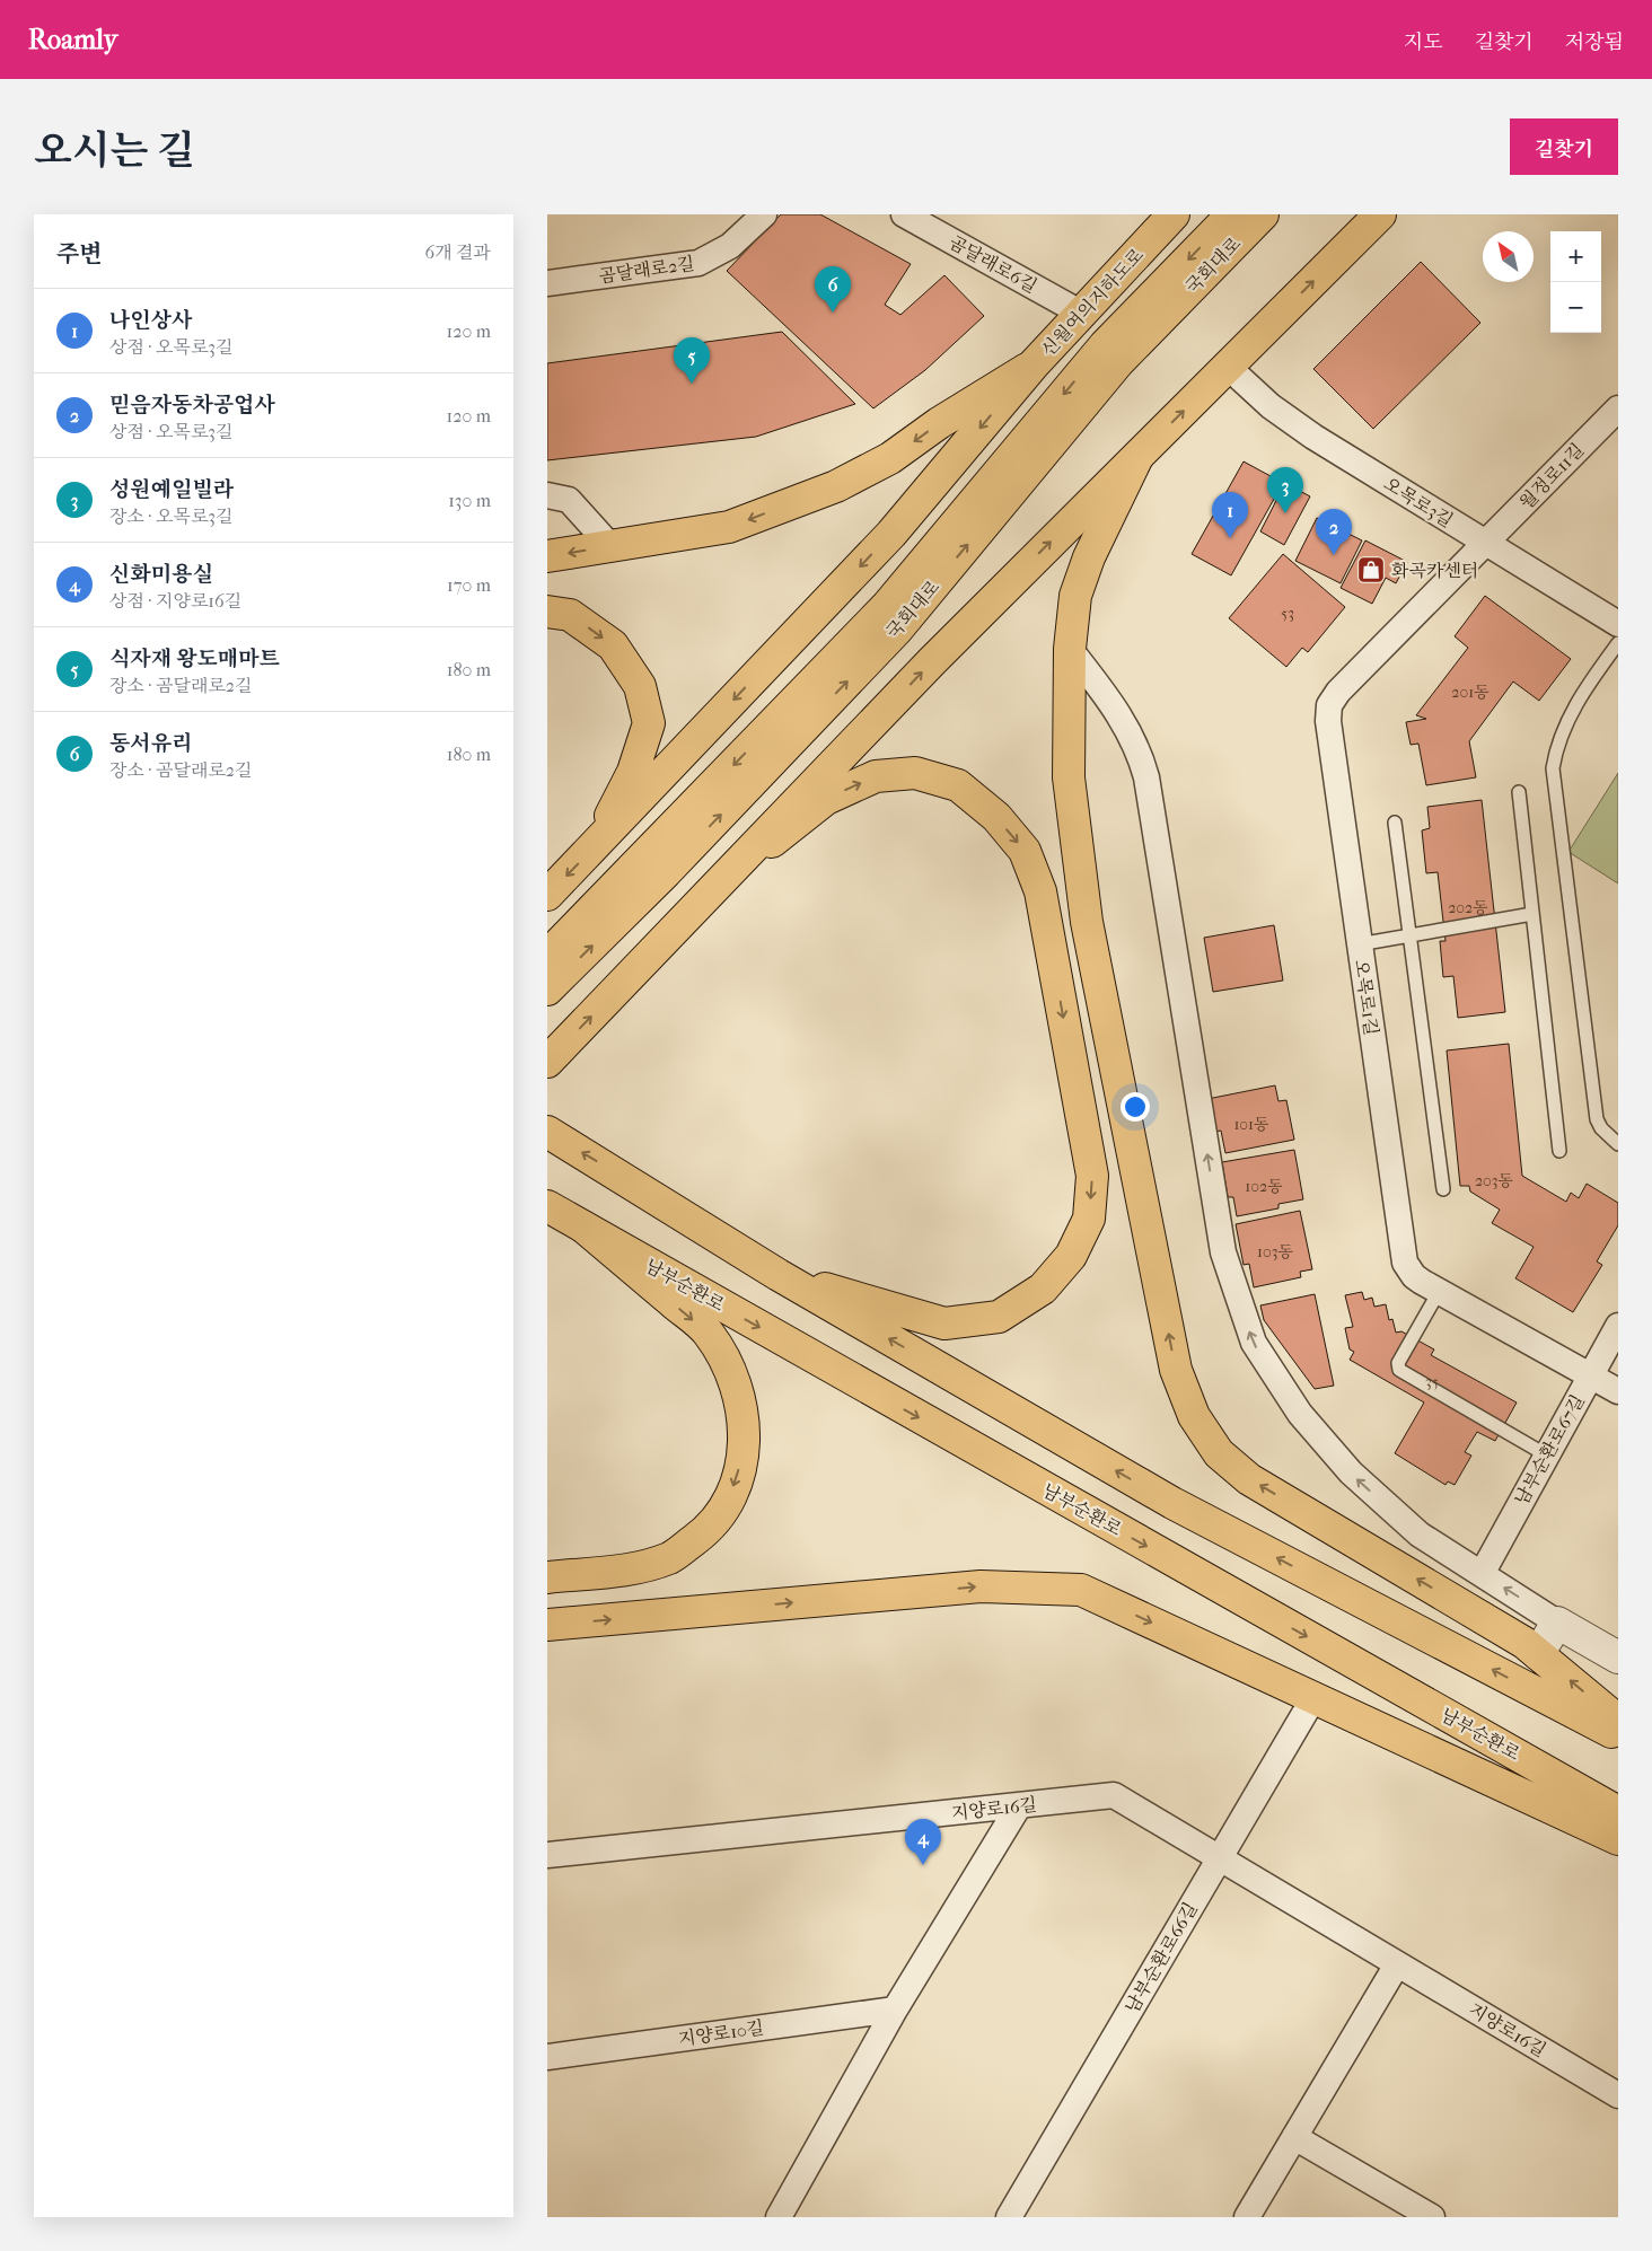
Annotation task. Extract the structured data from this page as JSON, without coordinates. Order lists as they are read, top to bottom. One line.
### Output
{"streets":{"main road":["국회대로","신월여의지하도로","남부순환로"],"street":["곰달래로6길","곰달래로2길","월정로11길","오목로3길","오목로1길","남부순환로67길","지양로16길","남부순환로66길","지양로10길"]},"crossings":[["곰달래로6길","신월여의지하도로"],["월정로11길","오목로3길"],["월정로11길","오목로1길"],["오목로3길","오목로1길"],["오목로1길","남부순환로67길"],["지양로16길","남부순환로66길"]],"places":{"shop":["화곡카센터"]},"house_numbers":["53","201동","202동","101동","203동","102동","103동","35"],"north":"top left","page":{"header":"Roamly","nav":["지도","길찾기","저장됨"],"title":"오시는 길","buttons":"길찾기","heading":["주변","6개 결과"],"map_buttons":["+","−"],"pins":["6","5","3","1","2","4"],"list":[{"mark":"1","name":"나인상사","note":"상점 · 오목로3길","value":"120 m"},{"mark":"2","name":"믿음자동차공업사","note":"상점 · 오목로3길","value":"120 m"},{"mark":"3","name":"성원예일빌라","note":"장소 · 오목로3길","value":"130 m"},{"mark":"4","name":"신화미용실","note":"상점 · 지양로16길","value":"170 m"},{"mark":"5","name":"식자재 왕도매마트","note":"장소 · 곰달래로2길","value":"180 m"},{"mark":"6","name":"동서유리","note":"장소 · 곰달래로2길","value":"180 m"}]}}
